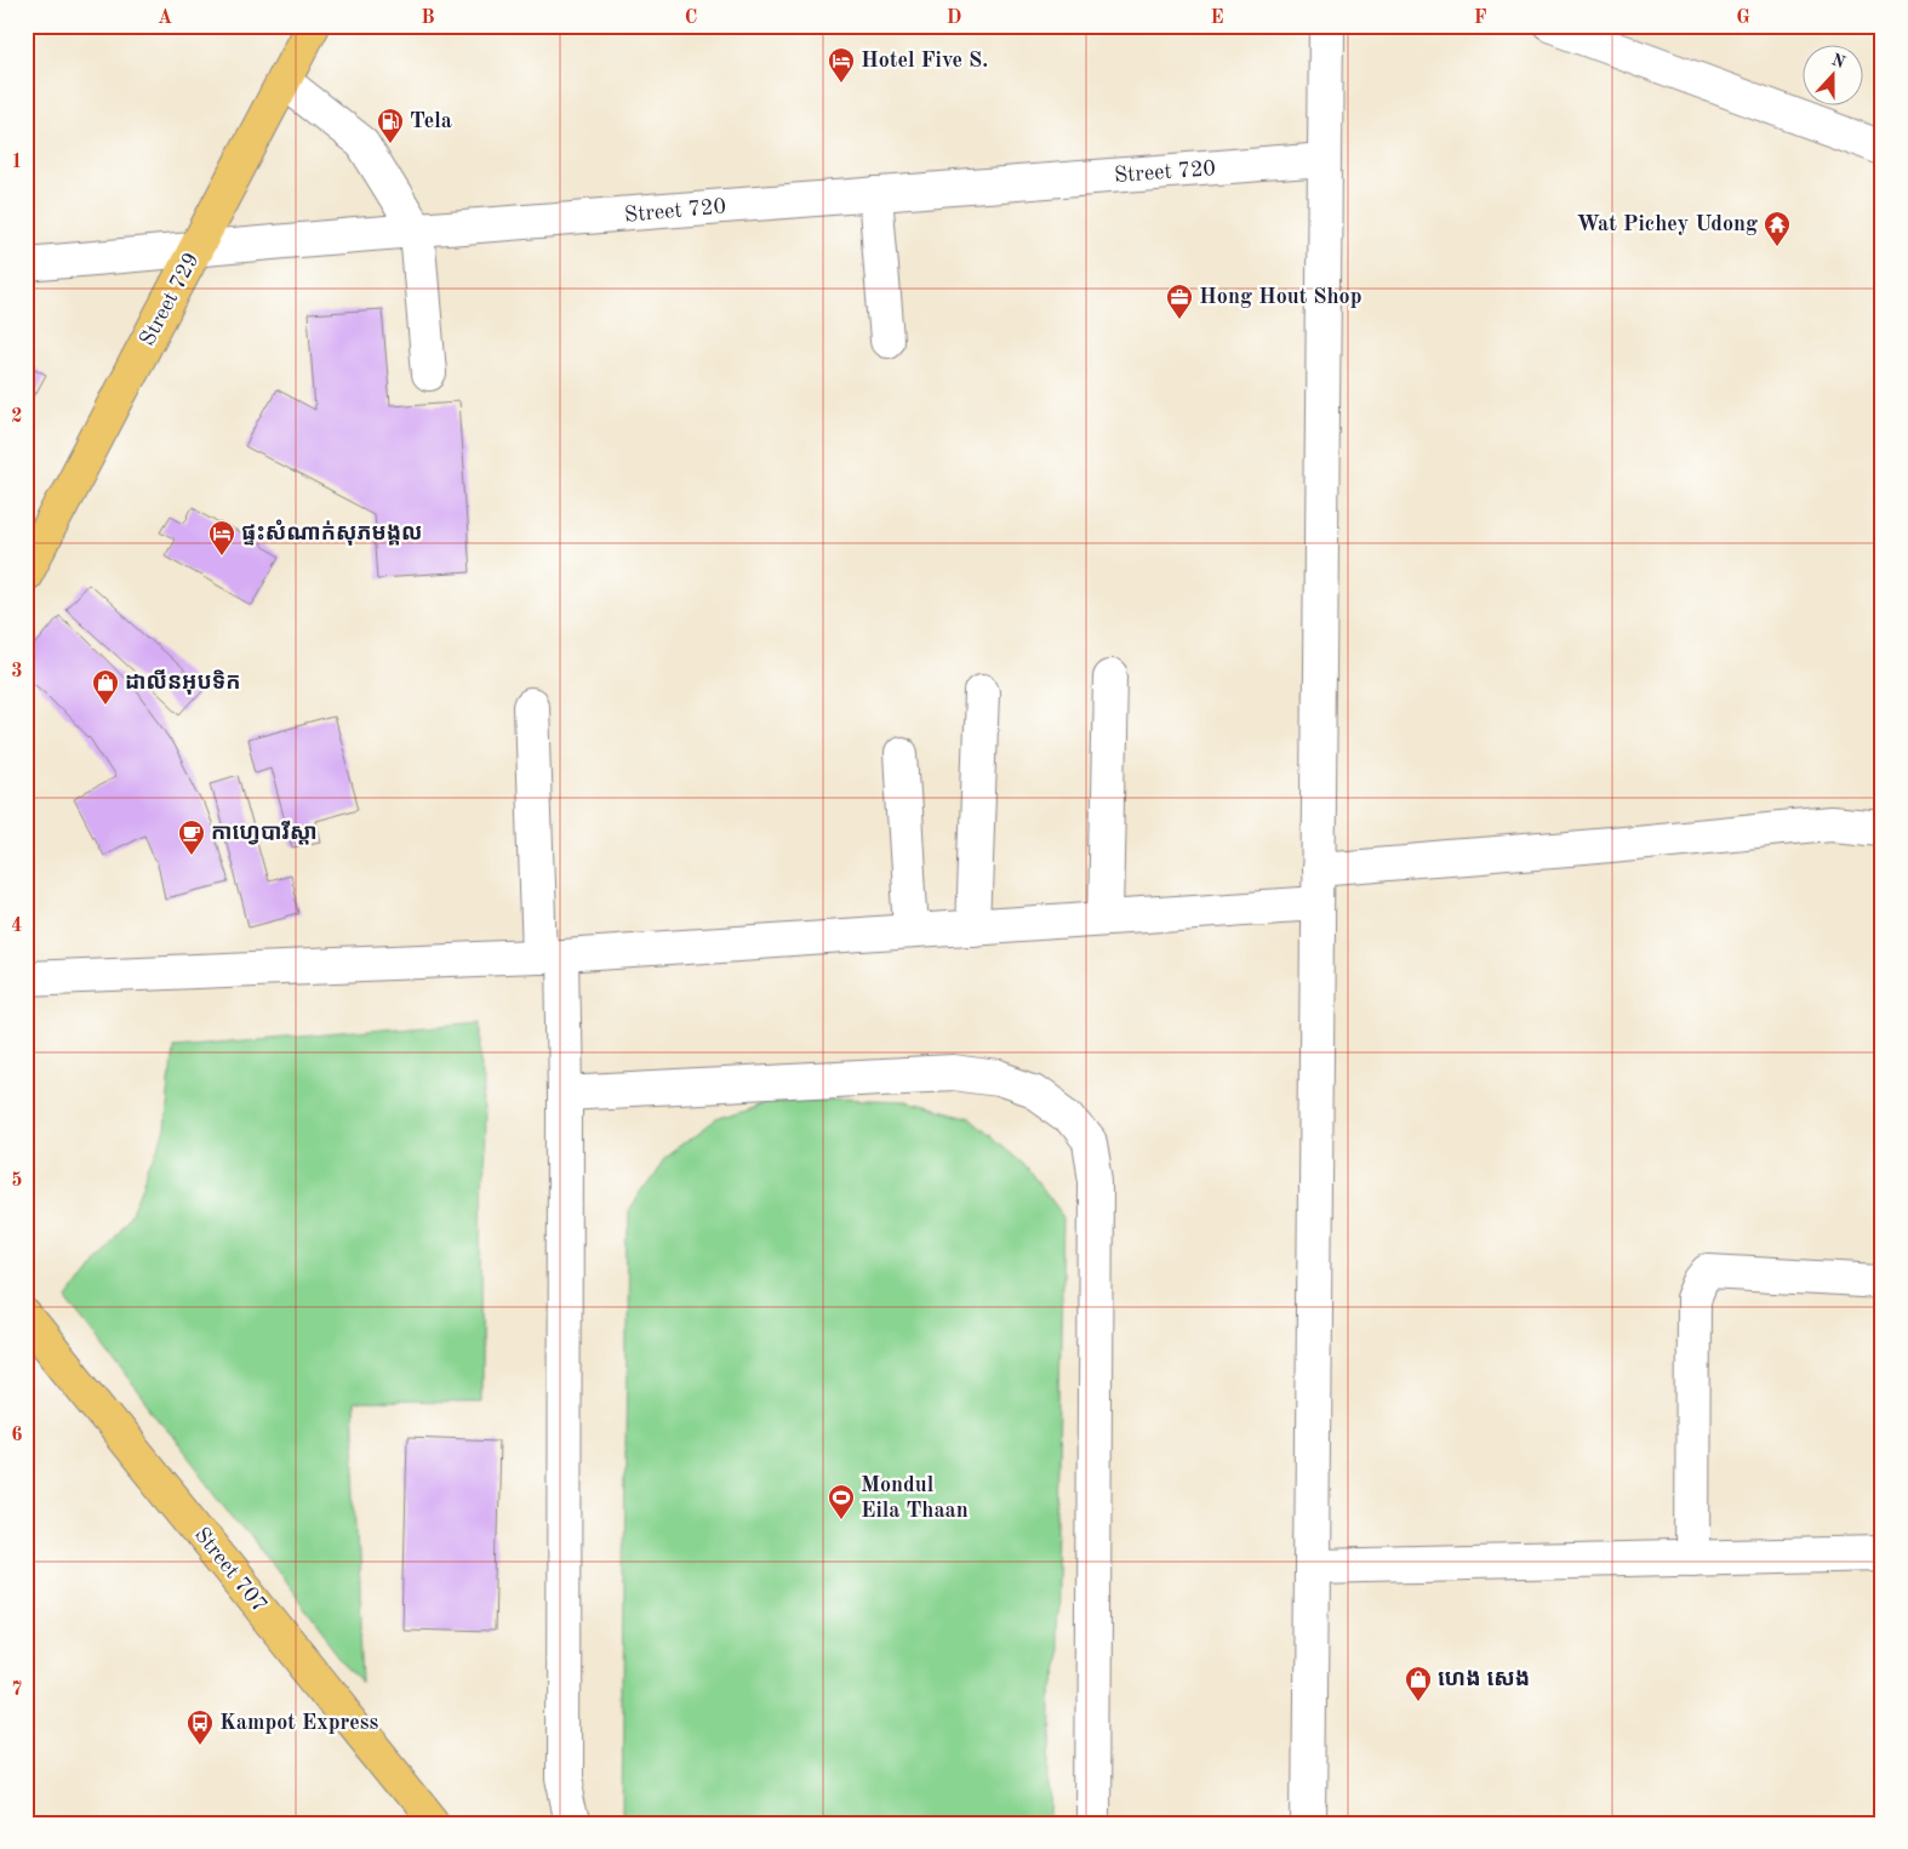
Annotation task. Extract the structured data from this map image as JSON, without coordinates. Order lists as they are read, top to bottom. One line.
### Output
{"streets":{"main road":["Street 729","Street 707"],"street":["Street 720"]},"crossings":[["Street 720","Street 729"]],"places":{"hotel":["Hotel Five S.","ផ្ទះសំណាក់សុភមង្គល"],"fuel station":["Tela"],"temple":["Wat Pichey Udong"],"office":["Hong Hout Shop"],"shop":["ដាលីនអុបទិក","ហេង សេង"],"cafe":["កាហ្វេបារីស្តា"],"sports":["Mondul Eila Thaan"],"bus stop":["Kampot Express"]},"north":"top","grid":{"columns":["A","B","C","D","E","F","G"],"rows":["1","2","3","4","5","6","7"]}}
